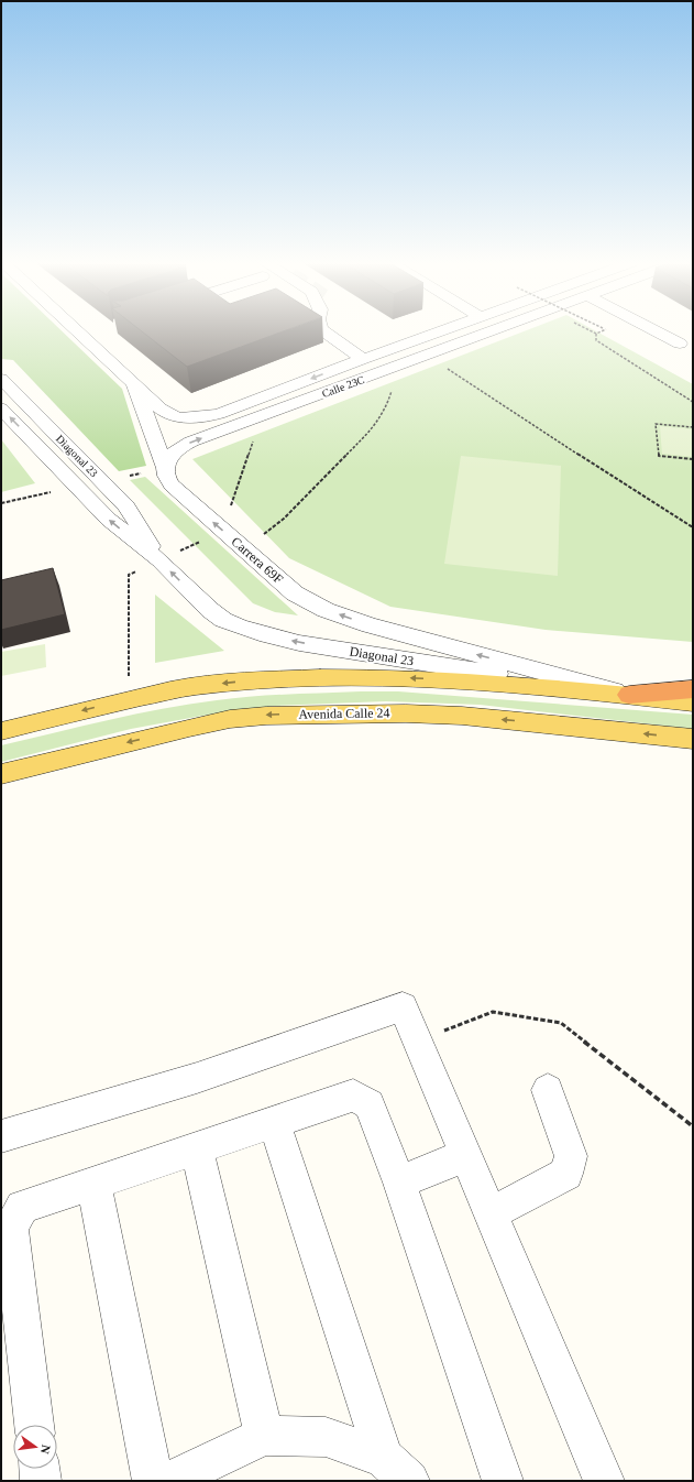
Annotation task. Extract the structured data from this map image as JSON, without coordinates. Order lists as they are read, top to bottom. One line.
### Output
{"streets":{"main road":["Avenida Calle 24"],"street":["Calle 23C","Diagonal 23","Carrera 69F"]},"crossings":[["Calle 23C","Carrera 69F"],["Diagonal 23","Carrera 69F"]],"one_way":["Carrera 69F"],"north":"right"}
